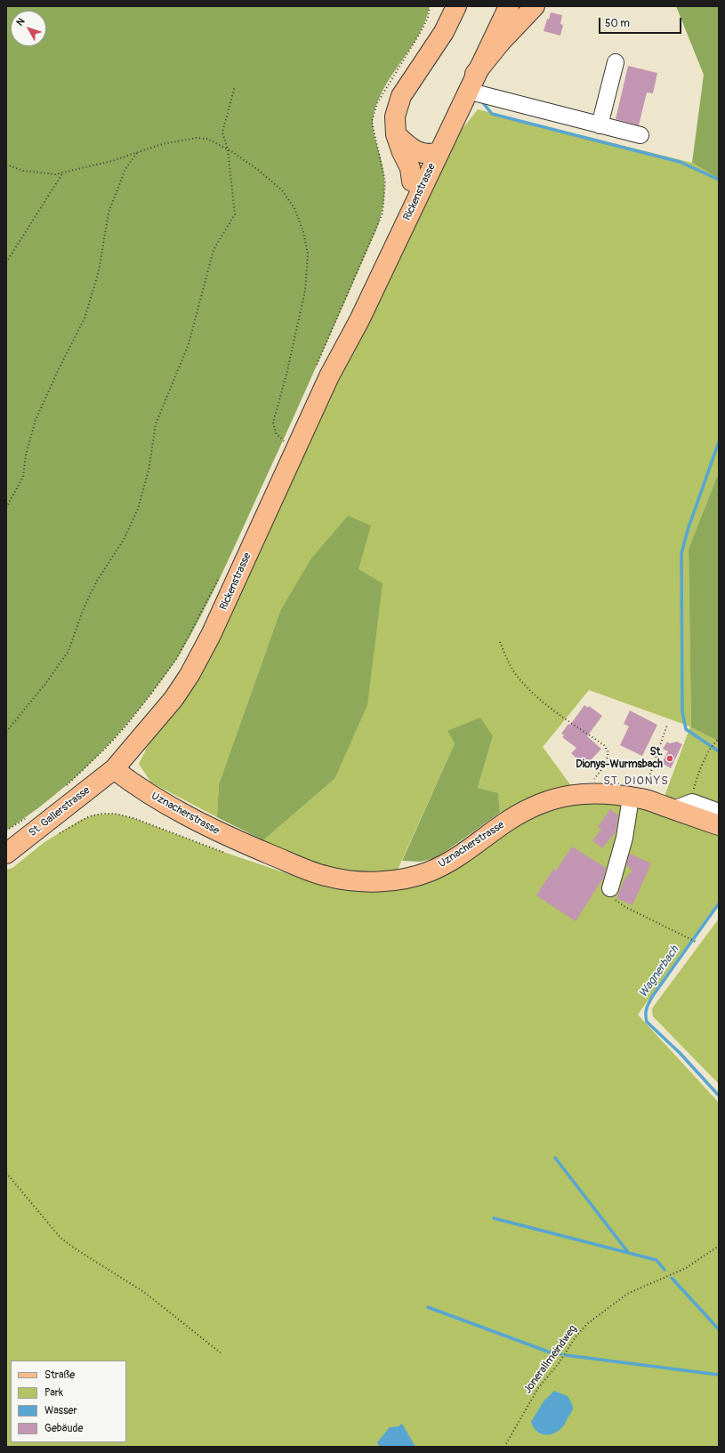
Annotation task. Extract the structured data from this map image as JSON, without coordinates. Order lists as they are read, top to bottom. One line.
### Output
{"streets":{"main road":["Rickenstrasse","St. Gallerstrasse","Uznacherstrasse"],"path":["Jonerallmeindweg"]},"crossings":[["Rickenstrasse","St. Gallerstrasse"],["Rickenstrasse","Uznacherstrasse"],["St. Gallerstrasse","Uznacherstrasse"]],"districts":["ST. DIONYS"],"water":["Wagnerbach"],"places":["St. Dionys-Wurmsbach"],"legend":["Straße","Park","Wasser","Gebäude"],"scale_bar":"50 m","north":"top left"}
